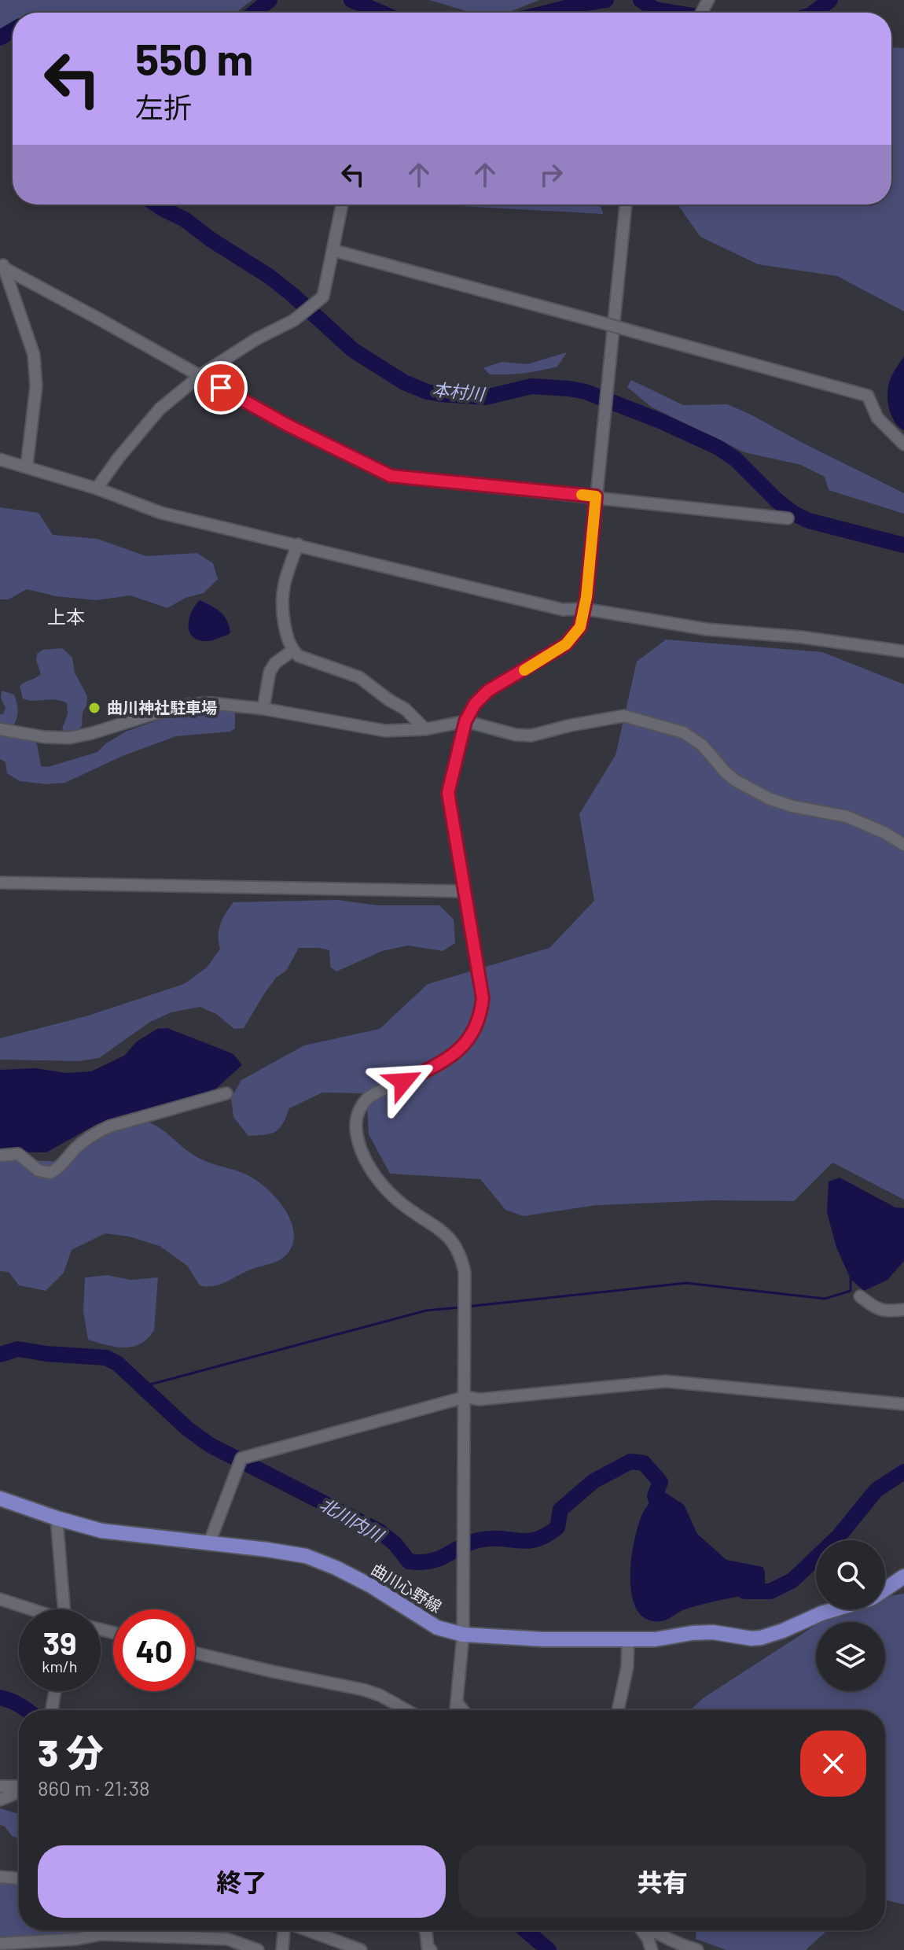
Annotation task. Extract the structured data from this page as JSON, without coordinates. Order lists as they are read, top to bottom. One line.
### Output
{"streets":{"main road":["曲川心野線"]},"districts":["上本"],"water":["本村川","北川内川"],"places":["曲川神社駐車場"],"page":{"turn":["550 m","左折"],"speed":"39 km/h","limit":"40","heading":["3 分","860 m · 21:38"],"buttons":["終了","共有"]}}
